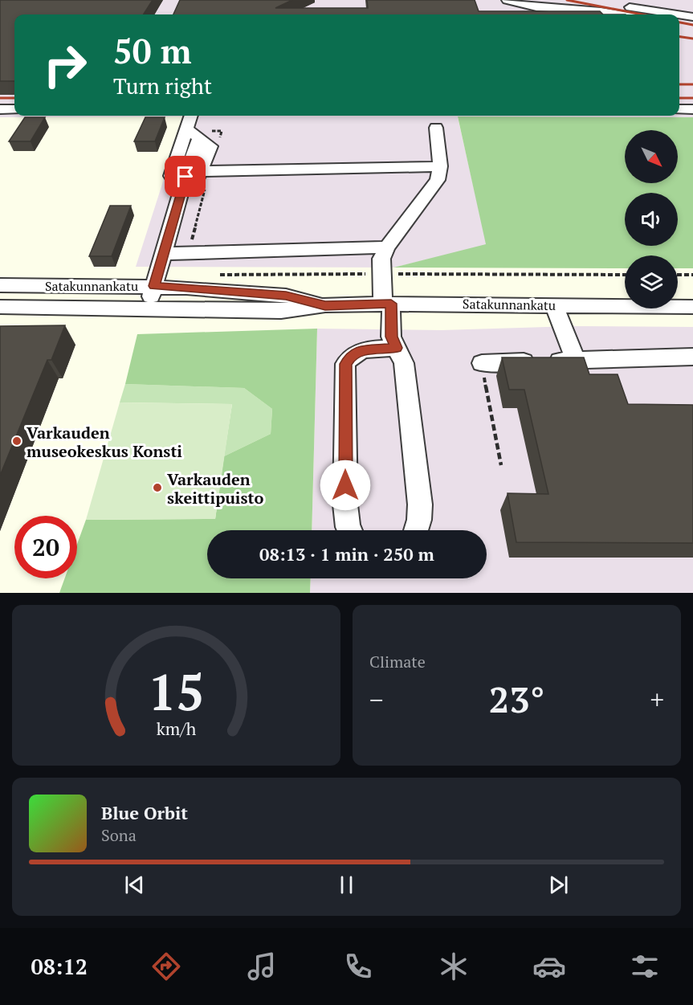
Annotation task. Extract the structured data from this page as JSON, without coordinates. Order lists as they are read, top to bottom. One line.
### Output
{"streets":{"street":["Satakunnankatu"]},"places":["Varkauden museokeskus Konsti","Varkauden skeittipuisto"],"north":"bottom right","page":{"turn":["50 m","Turn right"],"limit":"20","trip":"08:13 · 1 min · 250 m","tile":"Climate","heat":["−","23°","+"],"song":["Blue Orbit","Sona"],"tabs":"08:12","gauge":["15","km/h"]}}
